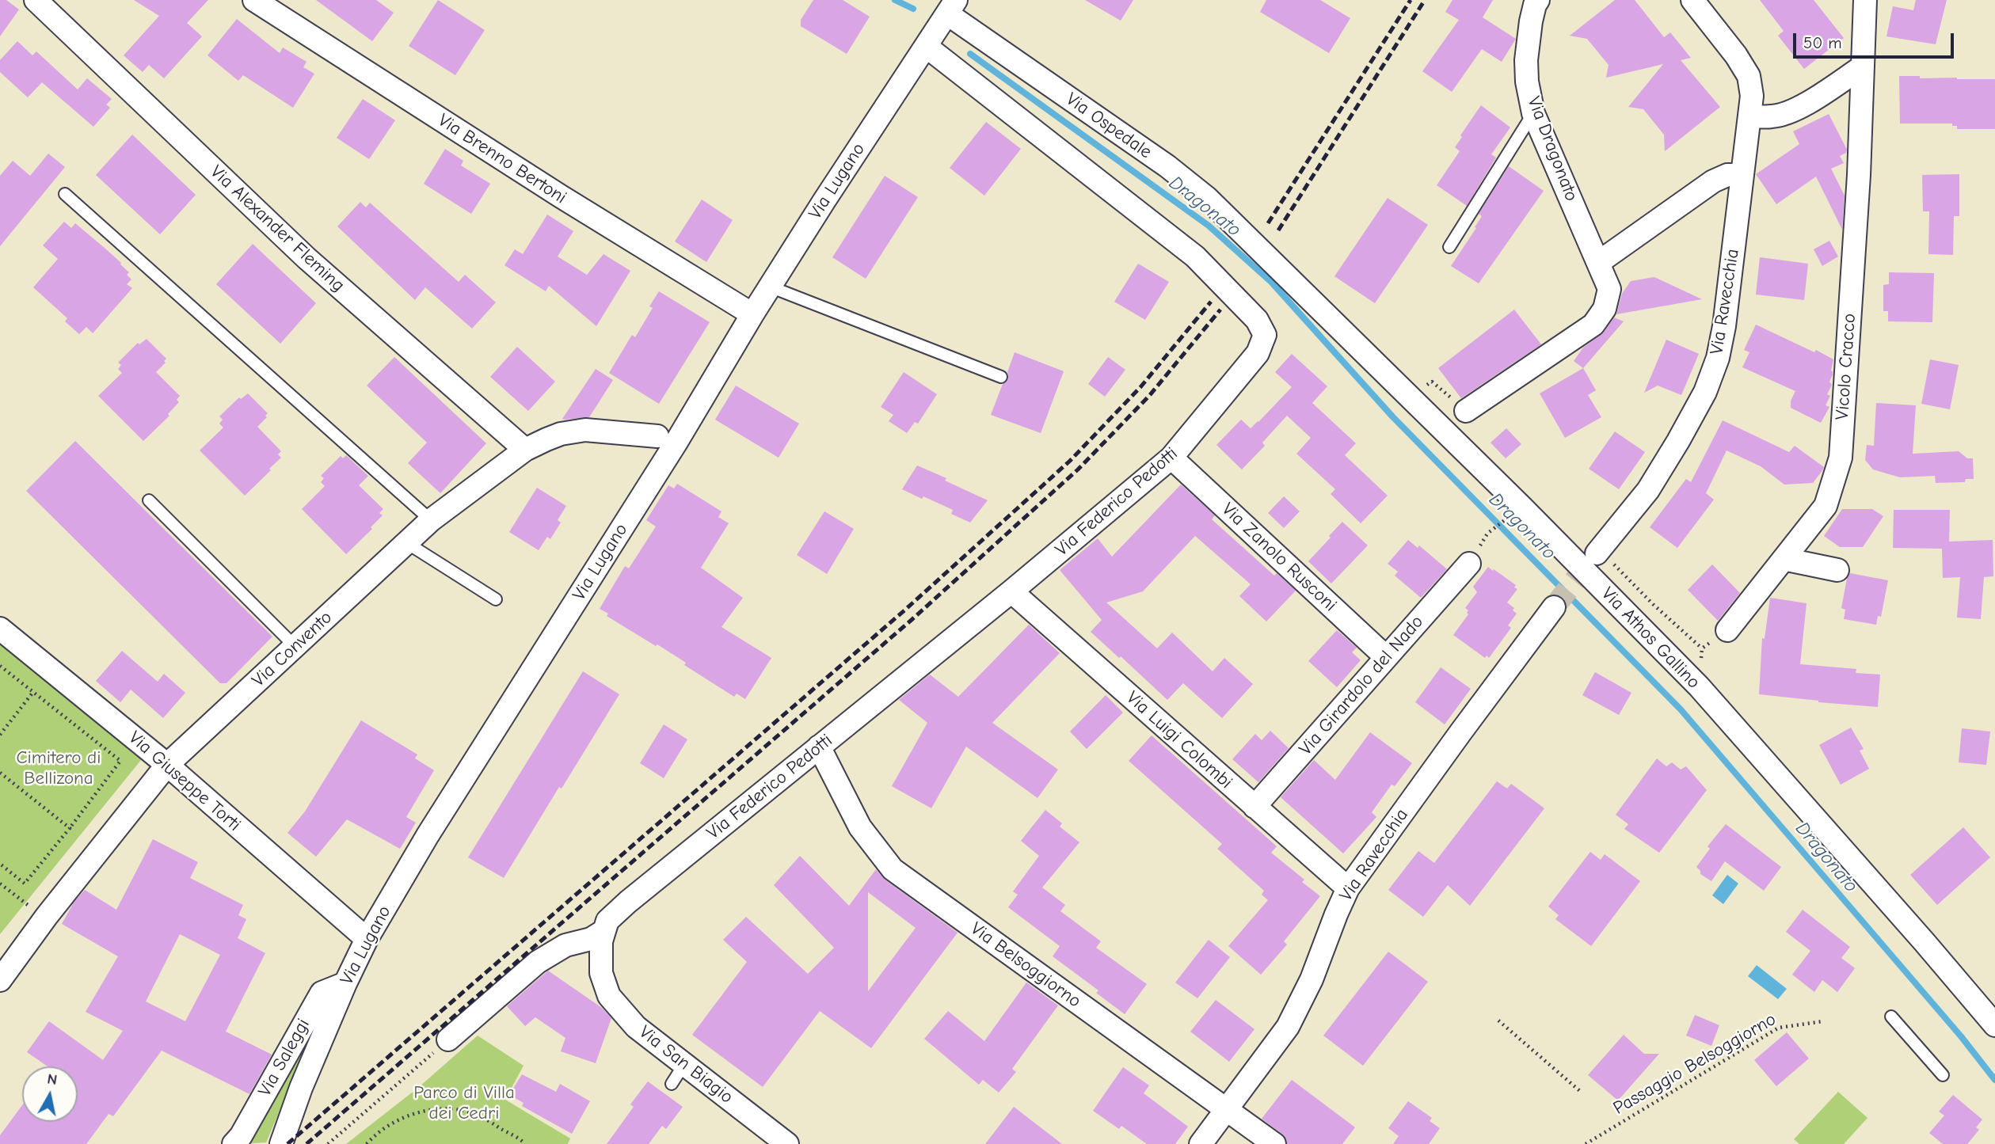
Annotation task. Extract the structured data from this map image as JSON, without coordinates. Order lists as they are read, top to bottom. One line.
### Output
{"streets":{"street":["Via Ospedale","Via Dragonato","Via Brenno Bertoni","Via Lugano","Via Alexander Fleming","Via Ravecchia","Vicolo Cracco","Via Federico Pedotti","Via Zanolo Rusconi","Via Athos Gallino","Via Convento","Via Girardolo del Nado","Via Luigi Colombi","Via Giuseppe Torti","Via Belsoggiorno","Via Saleggi","Via San Biagio"],"path":["Passaggio Belsoggiorno"]},"crossings":[["Via Ospedale","Via Lugano"],["Via Ospedale","Via Athos Gallino"],["Via Brenno Bertoni","Via Lugano"],["Via Lugano","Via Federico Pedotti"],["Via Lugano","Via Giuseppe Torti"],["Via Lugano","Via Saleggi"],["Via Alexander Fleming","Via Convento"],["Via Ravecchia","Via Luigi Colombi"],["Via Ravecchia","Via Belsoggiorno"],["Via Federico Pedotti","Via Zanolo Rusconi"],["Via Federico Pedotti","Via Luigi Colombi"],["Via Federico Pedotti","Via Belsoggiorno"],["Via Federico Pedotti","Via San Biagio"],["Via Zanolo Rusconi","Via Girardolo del Nado"],["Via Convento","Via Giuseppe Torti"],["Via Girardolo del Nado","Via Luigi Colombi"]],"water":["Dragonato"],"parks":["Cimitero di Bellizona","Parco di Villa dei Cedri"],"scale_bar":"50 m","north":"top"}
